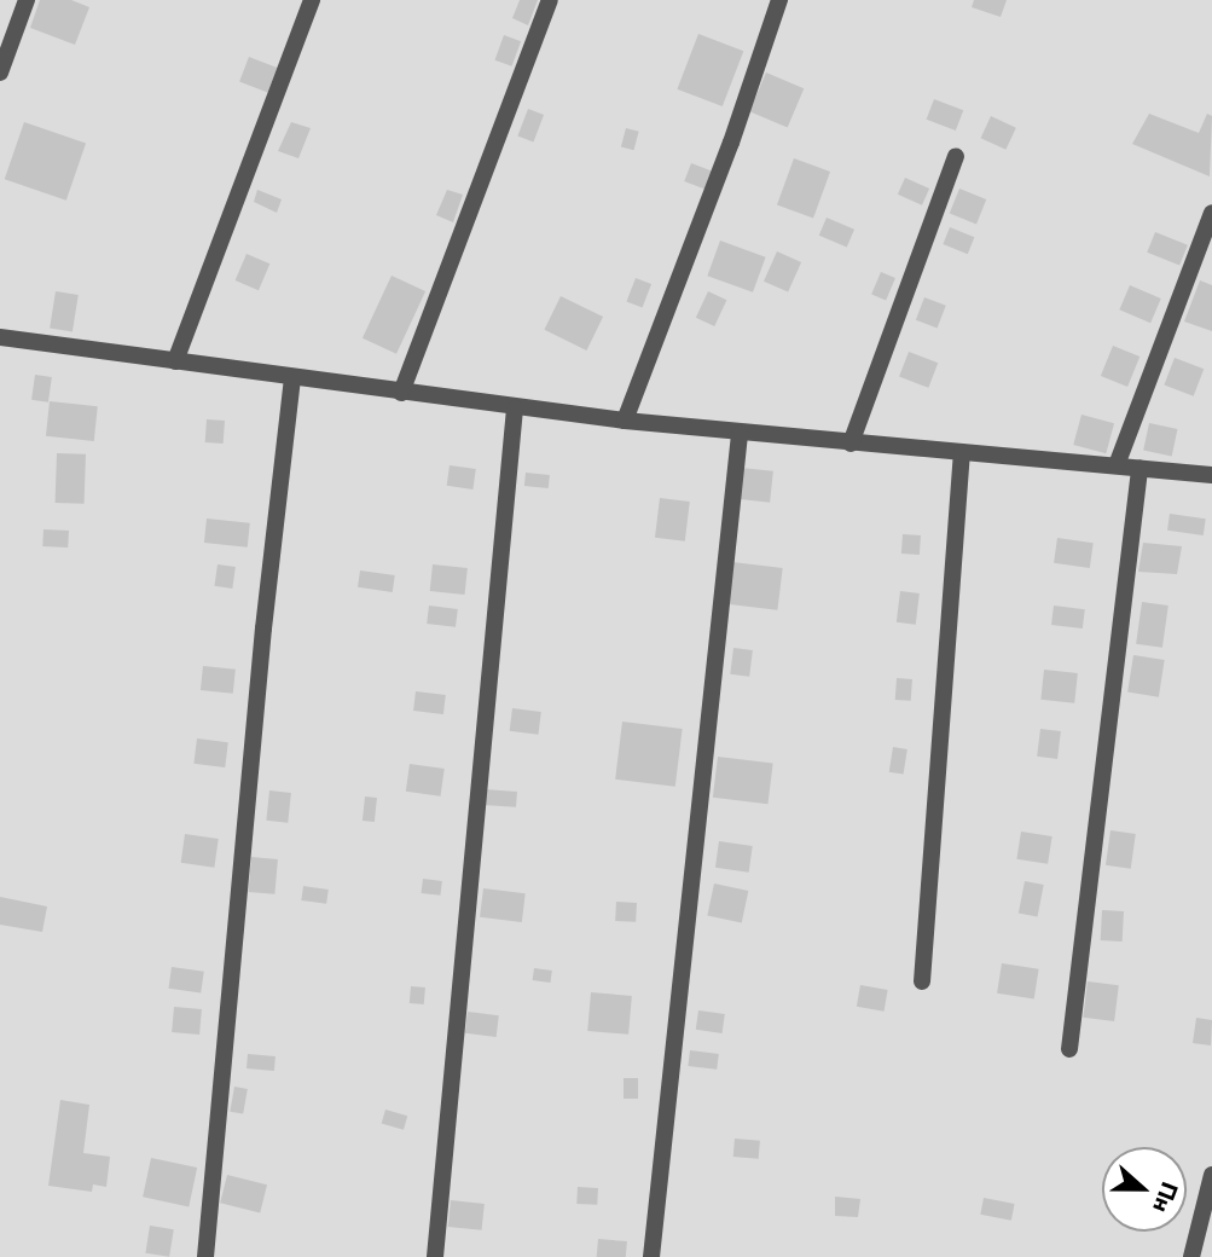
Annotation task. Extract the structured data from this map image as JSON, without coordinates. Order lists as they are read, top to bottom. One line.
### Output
{"north":"right"}
